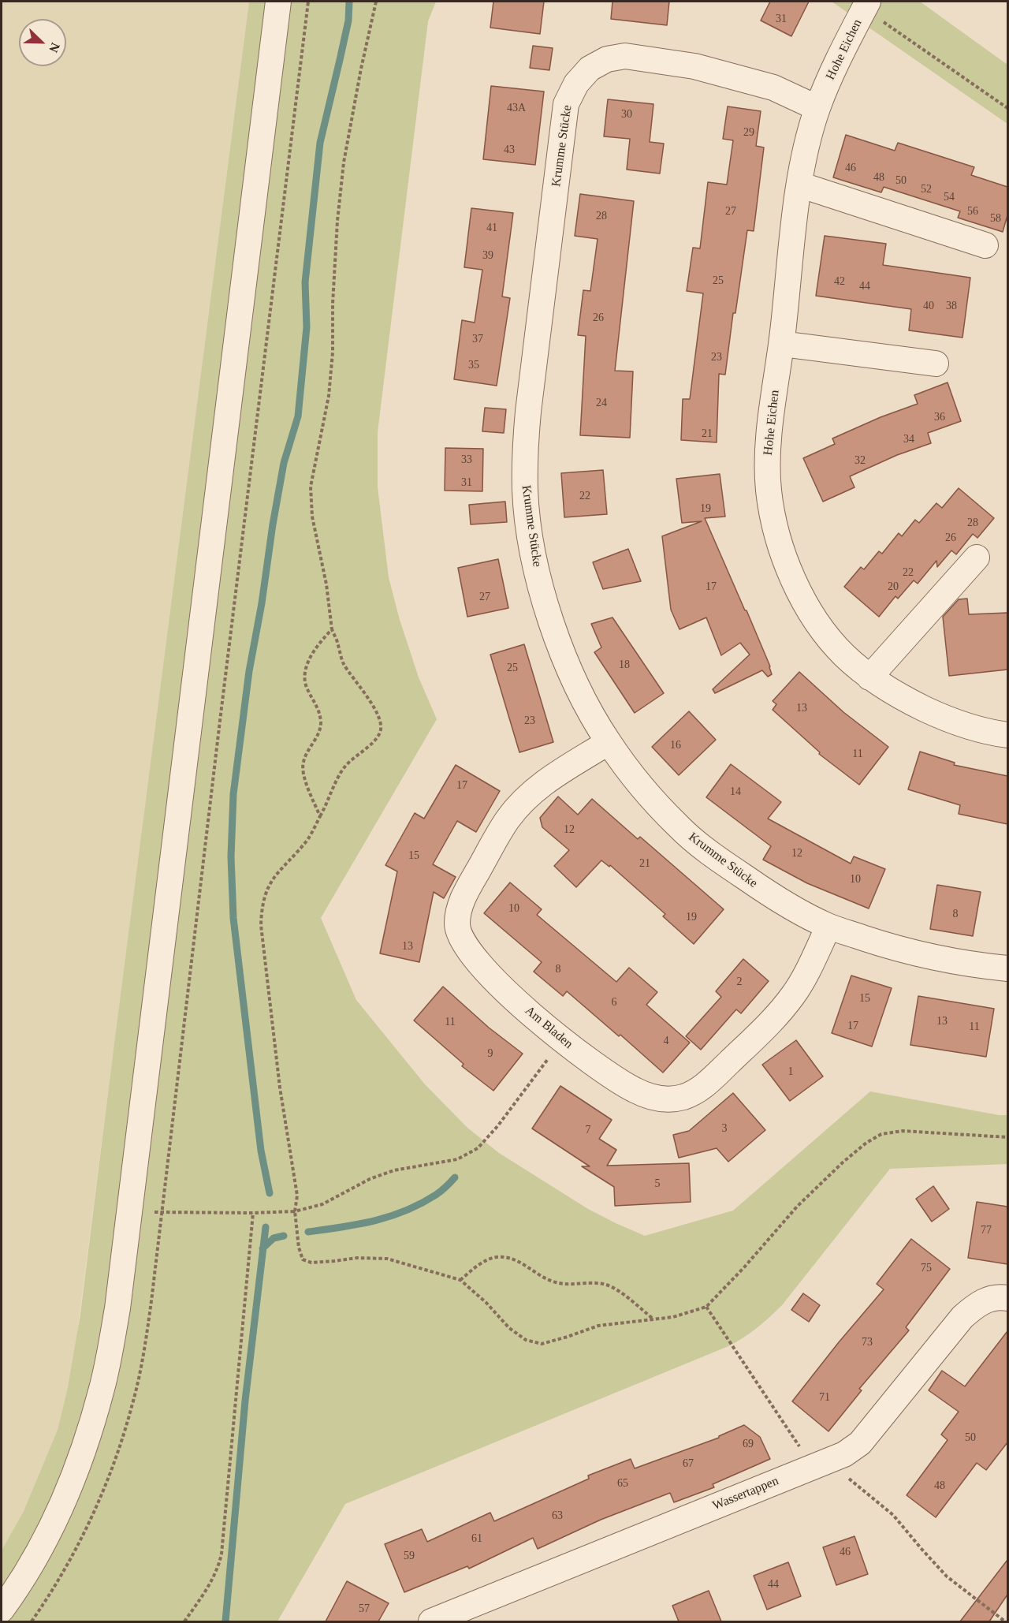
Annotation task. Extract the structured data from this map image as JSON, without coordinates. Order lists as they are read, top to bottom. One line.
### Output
{"streets":{"street":["Hohe Eichen","Krumme Stücke","Am Bladen","Wassertappen"]},"crossings":[["Hohe Eichen","Krumme Stücke"],["Krumme Stücke","Am Bladen"]],"house_numbers":["31","43A","30","29","43","46","48","50","52","54","27","56","28","58","41","39","25","42","44","40","38","26","37","23","35","24","36","21","34","33","32","31","22","19","28","26","22","17","20","27","18","25","13","23","16","11","17","14","12","12","15","21","10","10","8","19","13","8","2","15","6","13","11","17","11","4","9","1","3","7","5","77","75","73","71","50","69","67","65","48","63","61","46","59","44","57"],"north":"bottom right"}
